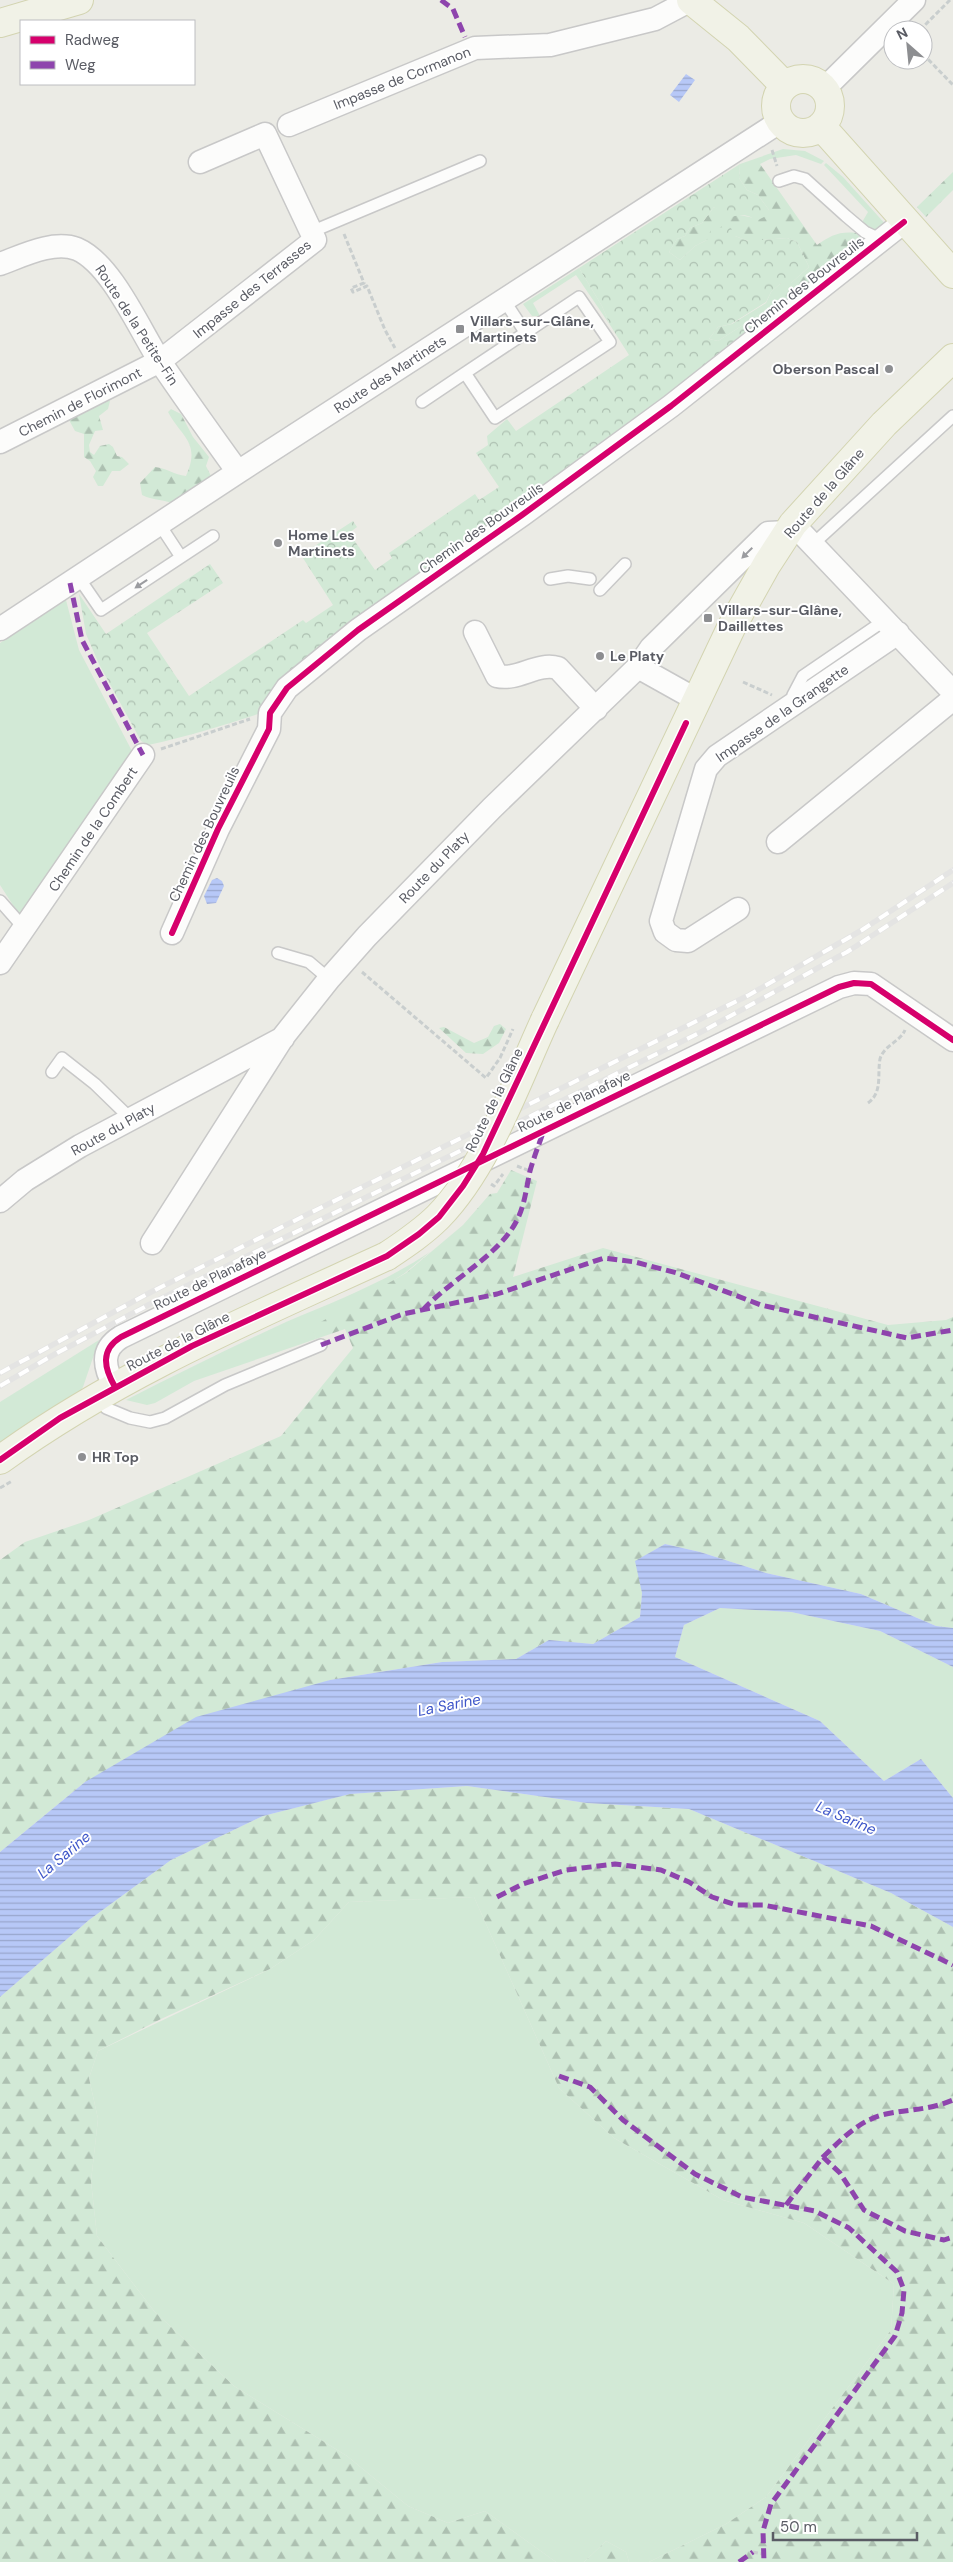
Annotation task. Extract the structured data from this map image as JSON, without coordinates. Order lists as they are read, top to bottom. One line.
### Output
{"streets":{"main road":["Route de la Glâne"],"street":["Impasse de Cormanon","Chemin des Bouvreuils","Impasse des Terrasses","Route de la Petite-Fin","Route des Martinets","Chemin de Florimont","Impasse de la Grangette","Chemin de la Combert","Route du Platy","Route de Planafaye"]},"crossings":[["Chemin des Bouvreuils","Chemin de la Combert"],["Impasse des Terrasses","Route de la Petite-Fin"],["Impasse des Terrasses","Chemin de Florimont"],["Route de la Petite-Fin","Route des Martinets"],["Route de la Petite-Fin","Chemin de Florimont"],["Route de la Glâne","Route du Platy"],["Route de la Glâne","Route de Planafaye"]],"water":["La Sarine"],"places":{"transit":["Villars-sur-Glâne, Martinets","Villars-sur-Glâne, Daillettes"],"other":["Oberson Pascal","Home Les Martinets","Le Platy","HR Top"]},"legend":["Radweg","Weg"],"scale_bar":"50 m","north":"top left"}
